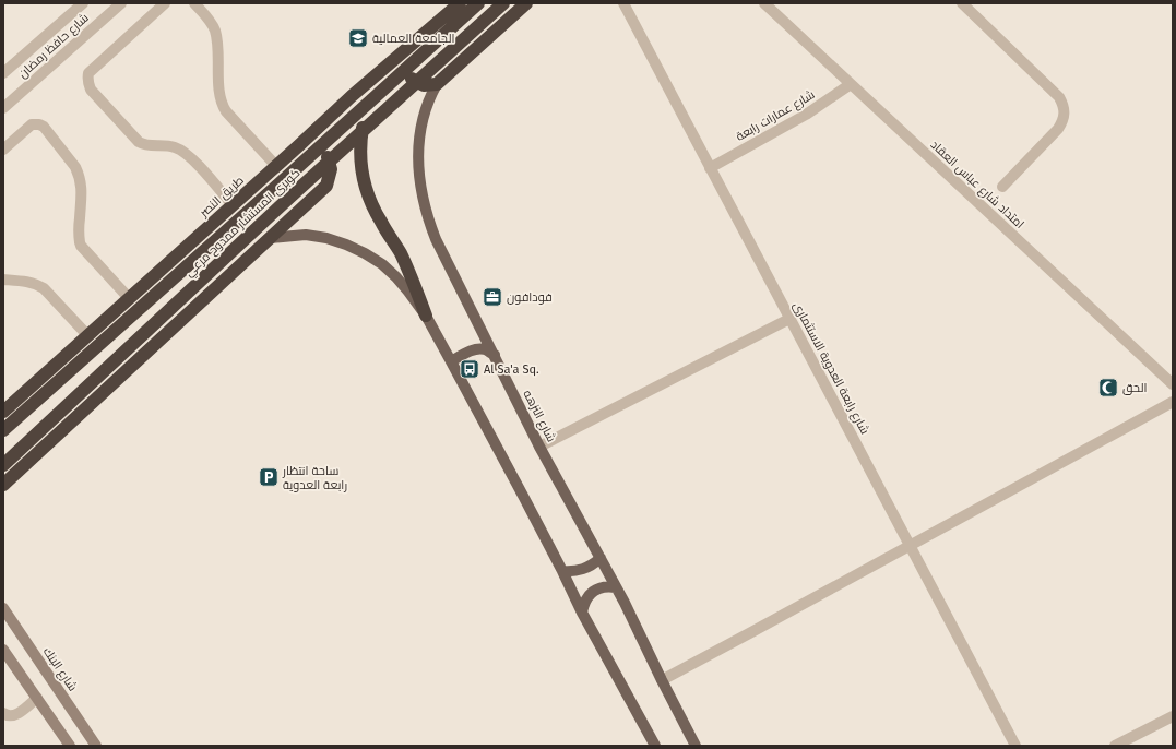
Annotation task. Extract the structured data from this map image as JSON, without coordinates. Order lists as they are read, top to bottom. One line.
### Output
{"streets":{"highway":["طريق النصر","كوبرى المستشار ممدوح مرعي"],"main road":["شارع النزهه"],"street":["شارع حافظ رمضان","شارع عمارات رابعة","امتداد شارع عباس العقاد","شارع رابعة العدوية الاستثمارى","شارع البنك"]},"crossings":[["شارع عمارات رابعة","امتداد شارع عباس العقاد"],["شارع عمارات رابعة","شارع رابعة العدوية الاستثمارى"]],"places":{"school or university":["الجامعة العمالية"],"office":["فودافون"],"bus stop":["Al Sa'a Sq."],"mosque":["الحق"],"parking":["ساحة انتظار رابعة العدوية"]}}
